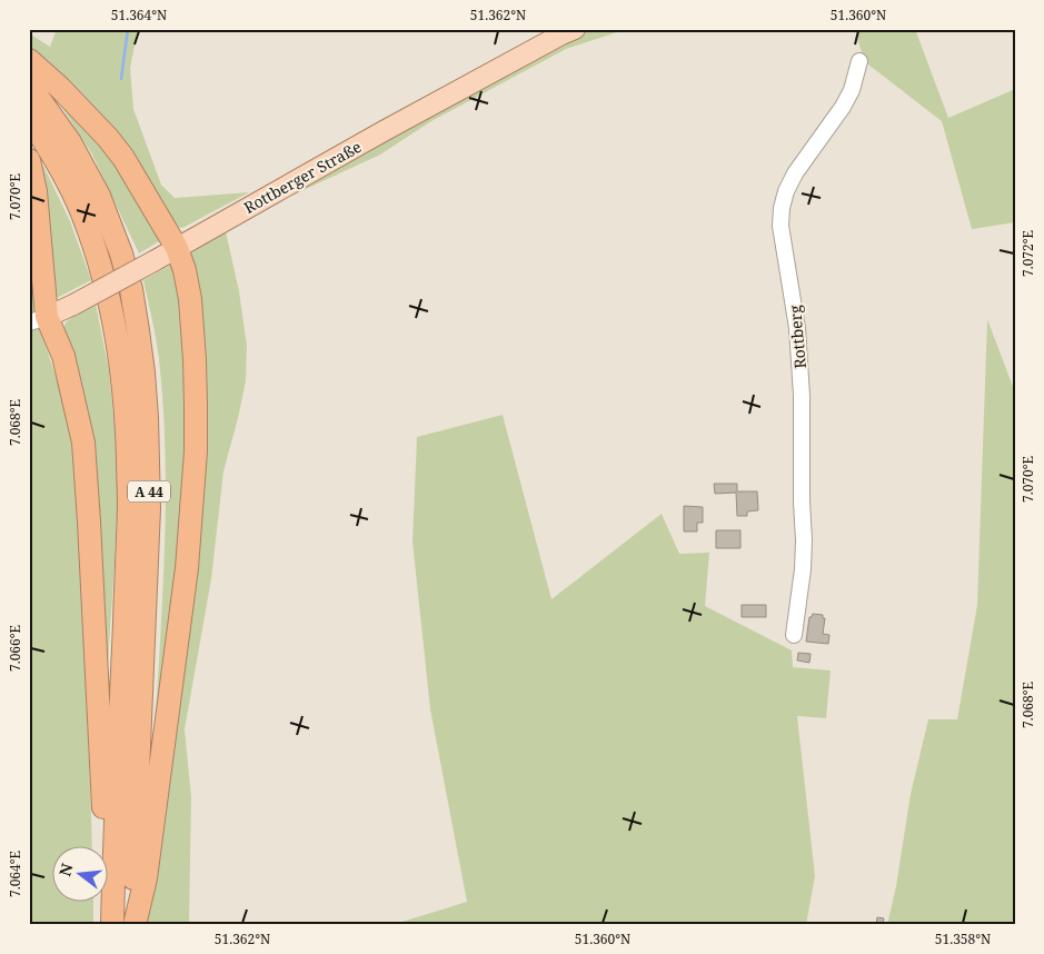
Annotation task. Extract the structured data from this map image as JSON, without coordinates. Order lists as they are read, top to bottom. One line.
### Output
{"streets":{"highway":["A 44"],"main road":["Rottberger Straße"],"street":["Rottberg"]},"north":"left","coordinates":["51.364°N","51.362°N","51.360°N","7.070°E","7.072°E","7.068°E","7.066°E","7.064°E","51.358°N"]}
